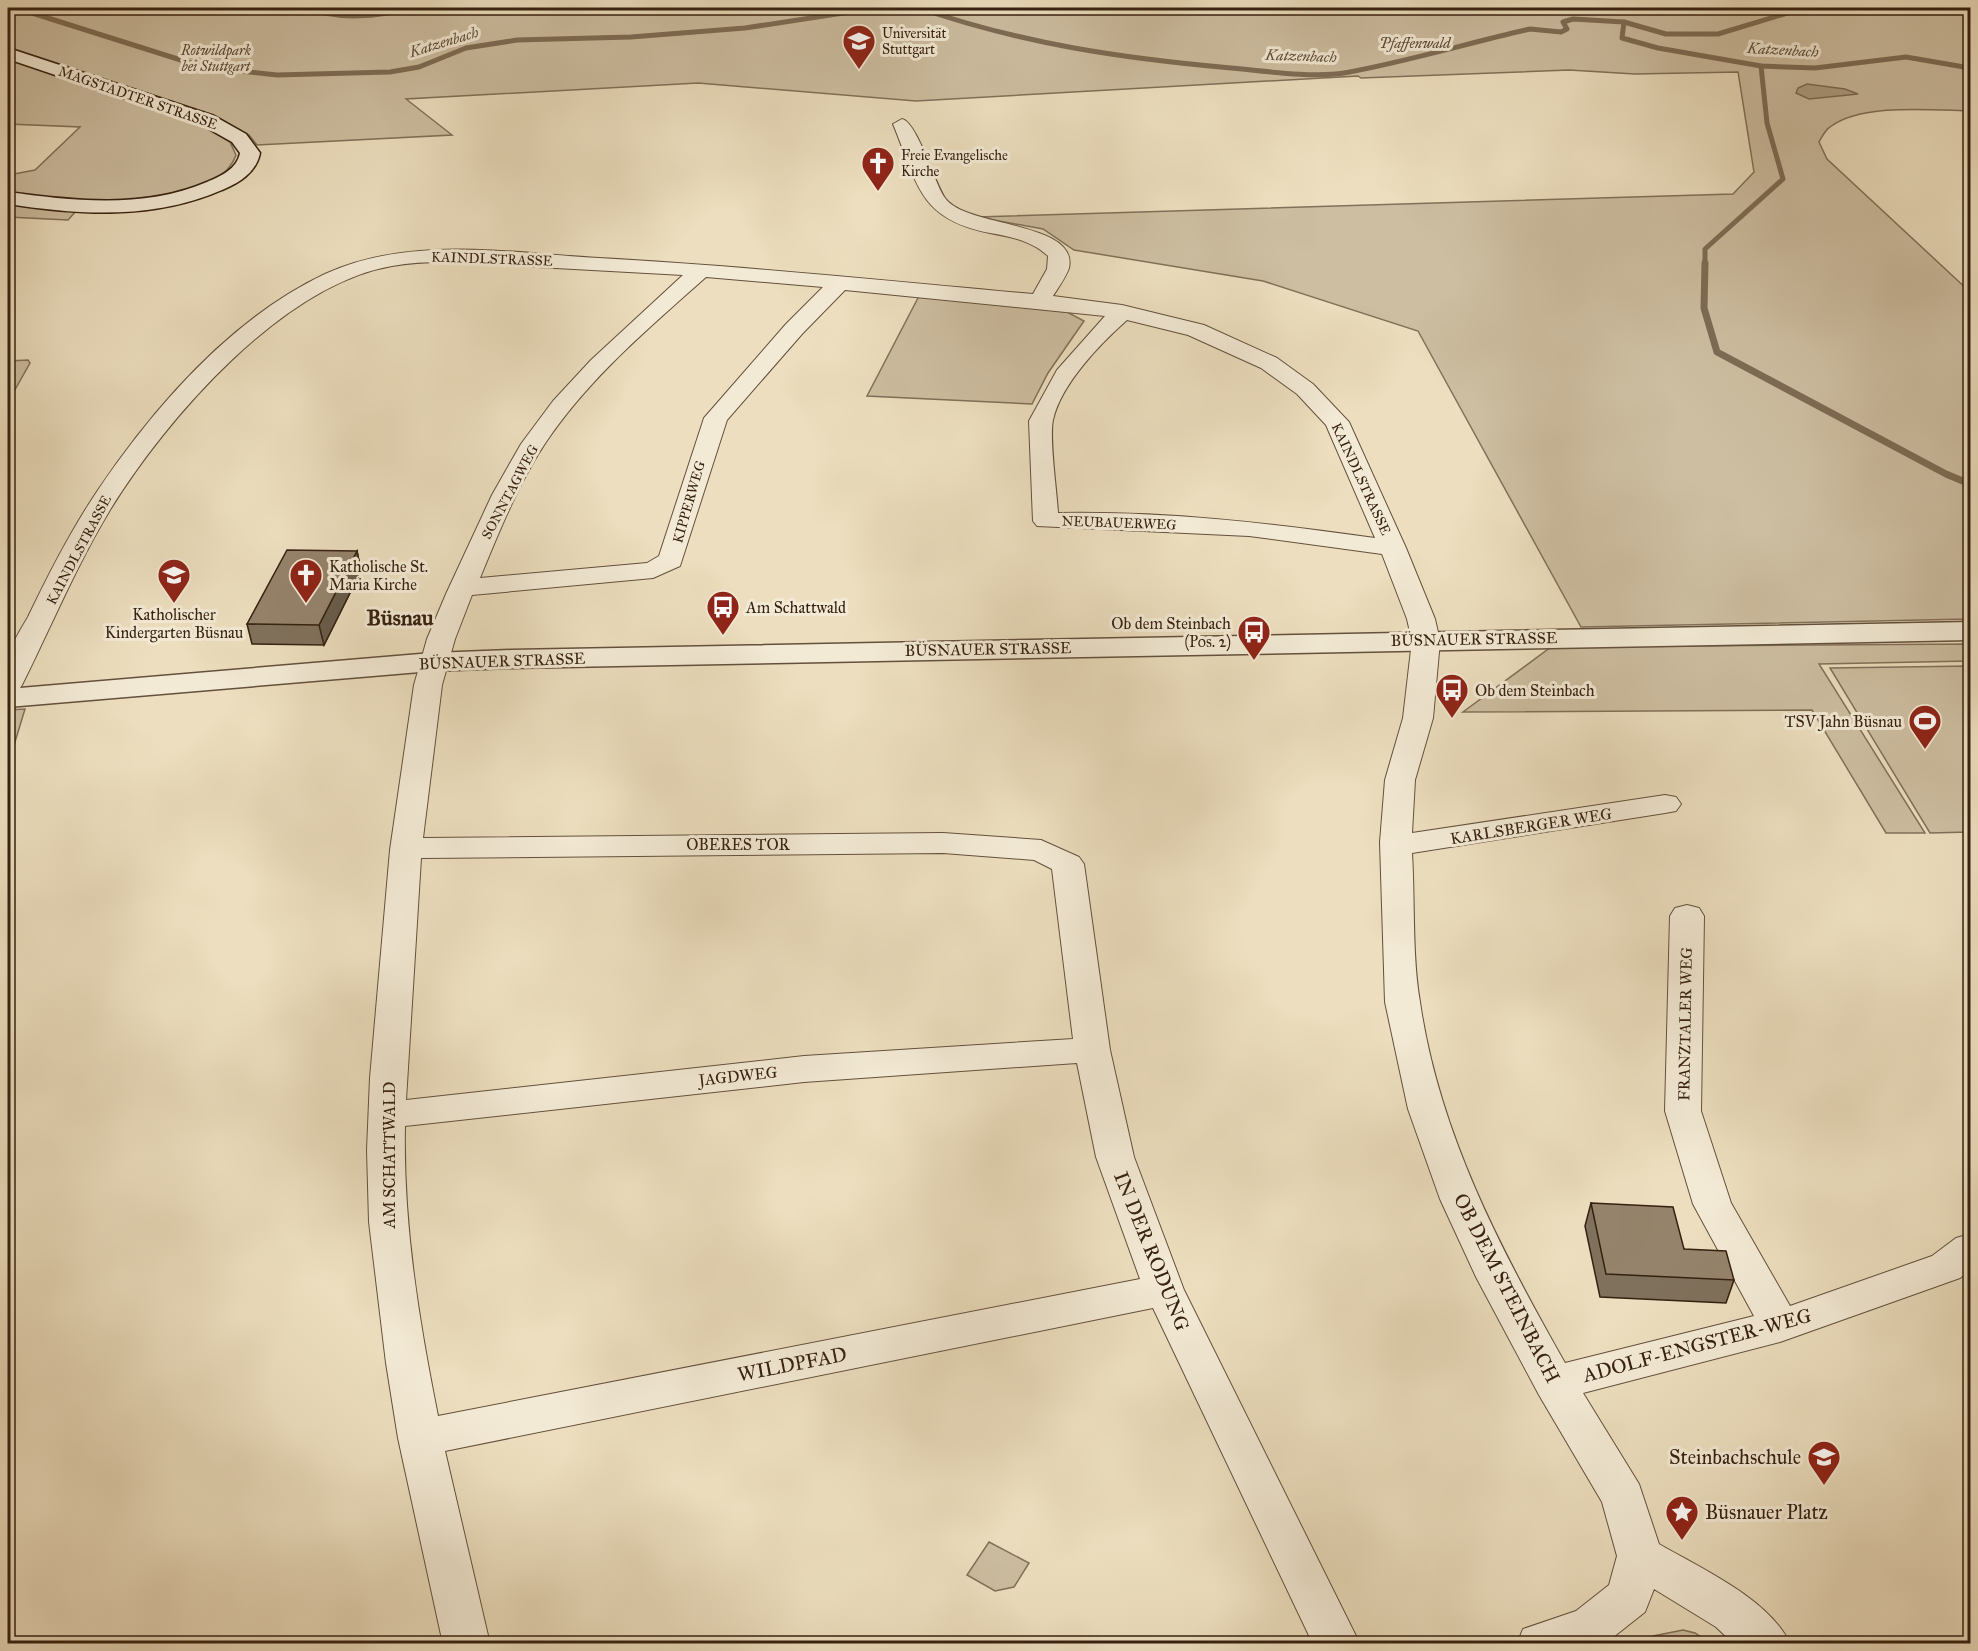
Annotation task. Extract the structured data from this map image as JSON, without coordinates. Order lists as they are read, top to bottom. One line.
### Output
{"streets":{"street":["MAGSTADTER STRASSE","KAINDLSTRASSE","SONNTAGWEG","KIPPERWEG","NEUBAUERWEG","BÜSNAUER STRASSE","KARLSBERGER WEG","OBERES TOR","FRANZTALER WEG","JAGDWEG","AM SCHATTWALD","IN DER RODUNG","OB DEM STEINBACH","ADOLF-ENGSTER-WEG","WILDPFAD"]},"crossings":[["KAINDLSTRASSE","SONNTAGWEG"],["KAINDLSTRASSE","KIPPERWEG"],["KAINDLSTRASSE","NEUBAUERWEG"],["KAINDLSTRASSE","BÜSNAUER STRASSE"],["KAINDLSTRASSE","OB DEM STEINBACH"],["SONNTAGWEG","KIPPERWEG"],["SONNTAGWEG","BÜSNAUER STRASSE"],["SONNTAGWEG","AM SCHATTWALD"],["BÜSNAUER STRASSE","AM SCHATTWALD"],["BÜSNAUER STRASSE","OB DEM STEINBACH"],["KARLSBERGER WEG","OB DEM STEINBACH"],["OBERES TOR","AM SCHATTWALD"],["OBERES TOR","IN DER RODUNG"],["FRANZTALER WEG","ADOLF-ENGSTER-WEG"],["JAGDWEG","AM SCHATTWALD"],["JAGDWEG","IN DER RODUNG"],["AM SCHATTWALD","WILDPFAD"],["IN DER RODUNG","WILDPFAD"],["OB DEM STEINBACH","ADOLF-ENGSTER-WEG"]],"districts":["Büsnau"],"water":["Katzenbach"],"parks":["Pfaffenwald","Rotwildpark bei Stuttgart"],"places":{"school or university":["Universität Stuttgart","Katholischer Kindergarten Büsnau","Steinbachschule"],"church":["Freie Evangelische Kirche","Katholische St. Maria Kirche"],"bus stop":["Am Schattwald","Ob dem Steinbach (Pos. 2)","Ob dem Steinbach"],"sports":["TSV Jahn Büsnau"],"place":["Büsnauer Platz"]}}
